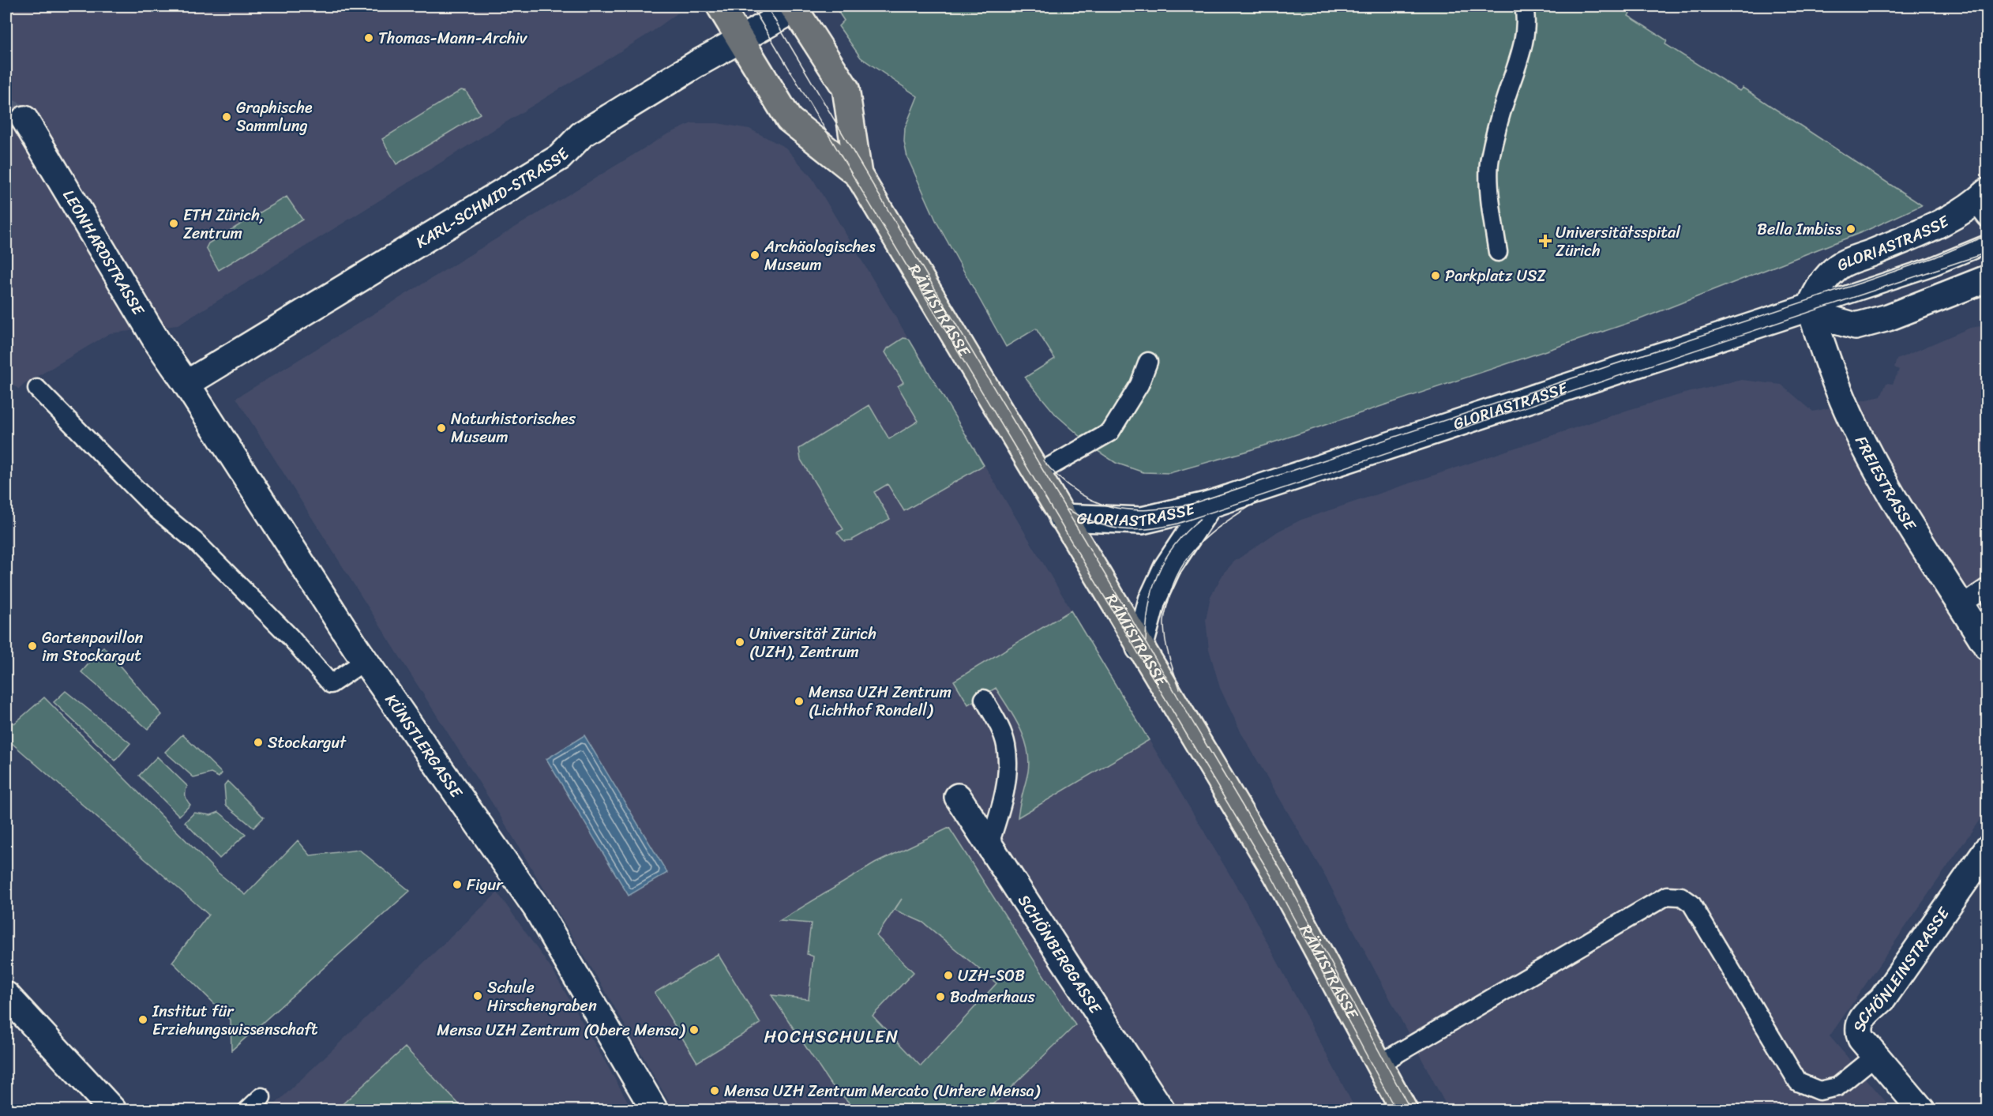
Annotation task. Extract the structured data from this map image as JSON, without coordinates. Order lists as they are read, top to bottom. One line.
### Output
{"streets":{"main road":["RÄMISTRASSE"],"street":["KARL-SCHMID-STRASSE","GLORIASTRASSE","LEONHARDSTRASSE","FREIESTRASSE","KÜNSTLERGASSE","SCHÖNBERGGASSE","SCHÖNLEINSTRASSE"]},"crossings":[["KARL-SCHMID-STRASSE","LEONHARDSTRASSE"],["KARL-SCHMID-STRASSE","RÄMISTRASSE"],["KARL-SCHMID-STRASSE","KÜNSTLERGASSE"],["GLORIASTRASSE","RÄMISTRASSE"],["GLORIASTRASSE","FREIESTRASSE"],["LEONHARDSTRASSE","KÜNSTLERGASSE"]],"districts":["HOCHSCHULEN"],"places":{"other":["Thomas-Mann-Archiv","Graphische Sammlung","ETH Zürich, Zentrum","Bella Imbiss","Archäologisches Museum","Parkplatz USZ","Naturhistorisches Museum","Universität Zürich (UZH), Zentrum","Gartenpavillon im Stockargut","Mensa UZH Zentrum (Lichthof Rondell)","Stockargut","Figur","UZH-SOB","Schule Hirschengraben","Bodmerhaus","Institut für Erziehungswissenschaft","Mensa UZH Zentrum (Obere Mensa)","Mensa UZH Zentrum Mercato (Untere Mensa)"],"health":["Universitätsspital Zürich"]}}
